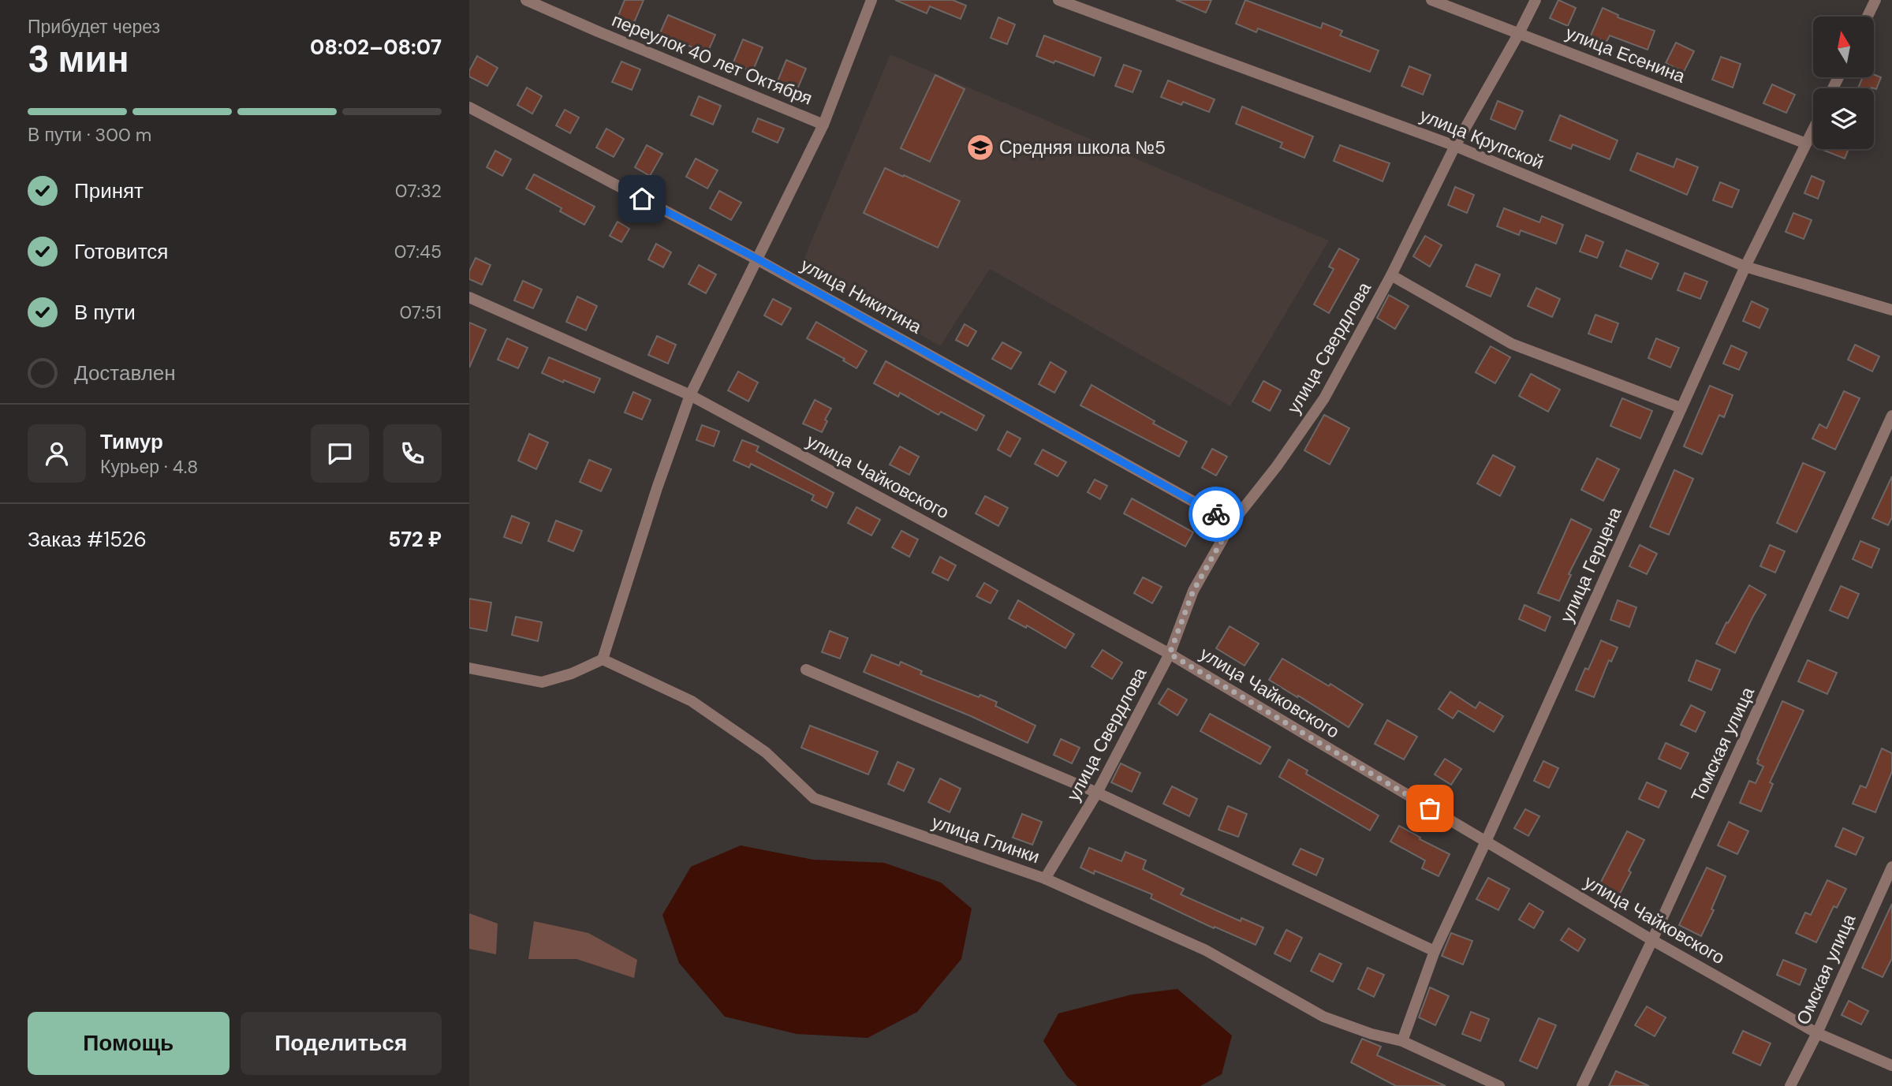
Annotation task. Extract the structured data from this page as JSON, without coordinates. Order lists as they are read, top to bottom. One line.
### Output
{"streets":{"street":["улица Есенина","переулок 40 лет Октября","улица Крупской","улица Никитина","улица Свердлова","улица Чайковского","улица Герцена","Томская улица","улица Глинки","Омская улица"]},"crossings":[["улица Есенина","улица Свердлова"],["улица Есенина","улица Герцена"],["улица Крупской","улица Свердлова"],["улица Крупской","улица Герцена"],["улица Никитина","улица Свердлова"],["улица Свердлова","улица Чайковского"],["улица Свердлова","улица Глинки"],["улица Чайковского","улица Герцена"],["улица Чайковского","Томская улица"],["улица Чайковского","Омская улица"],["улица Герцена","улица Глинки"]],"places":{"school or university":["Средняя школа №5"]},"north":"top","page":{"heading":["3 мин","Прибудет через","08:02–08:07"],"panel":["Тимур","Курьер · 4.8","Заказ #1526","572 ₽"],"bar":"В пути · 300 m","list":[["Принят","07:32"],["Готовится","07:45"],["В пути","07:51"],"Доставлен"],"buttons":["Помощь","Поделиться"]}}
